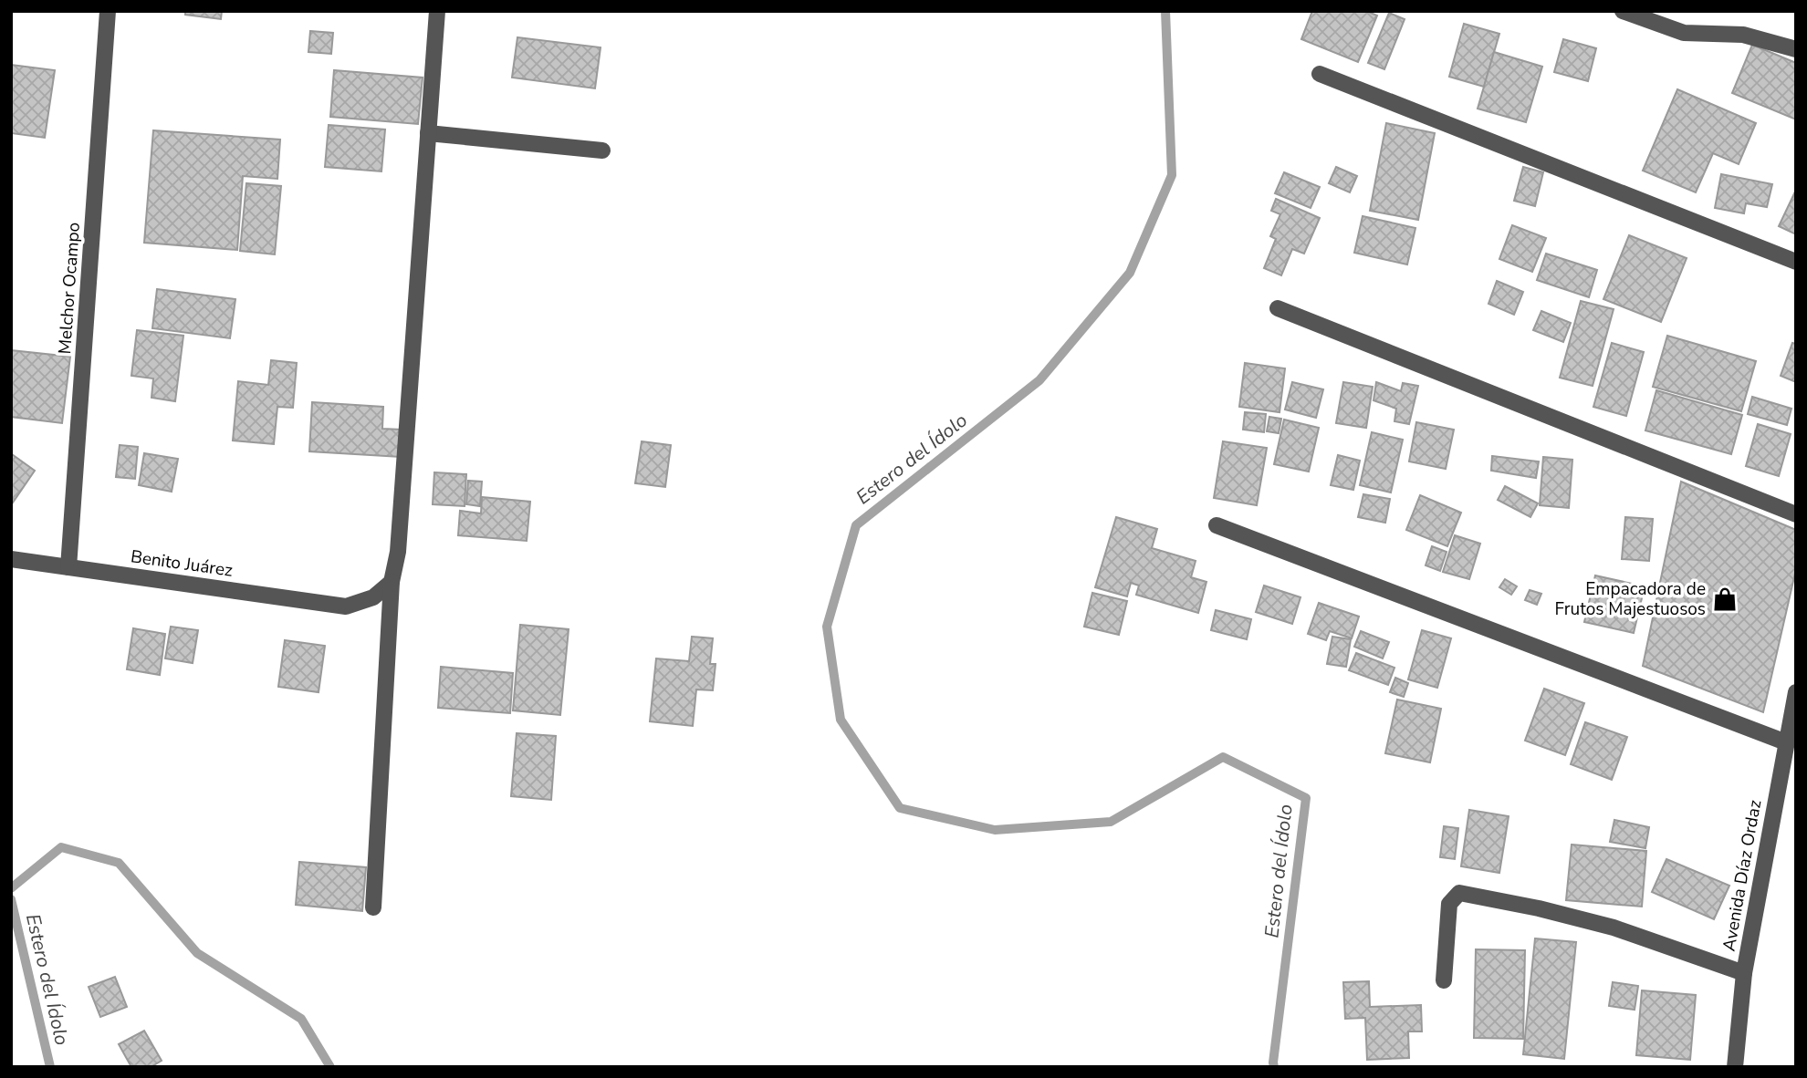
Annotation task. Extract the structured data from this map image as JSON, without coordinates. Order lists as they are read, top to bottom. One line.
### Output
{"streets":{"street":["Melchor Ocampo","Benito Juárez","Avenida Díaz Ordaz"]},"crossings":[["Melchor Ocampo","Benito Juárez"]],"water":["Estero del Ídolo"],"places":{"shop":["Empacadora de Frutos Majestuosos"]}}
